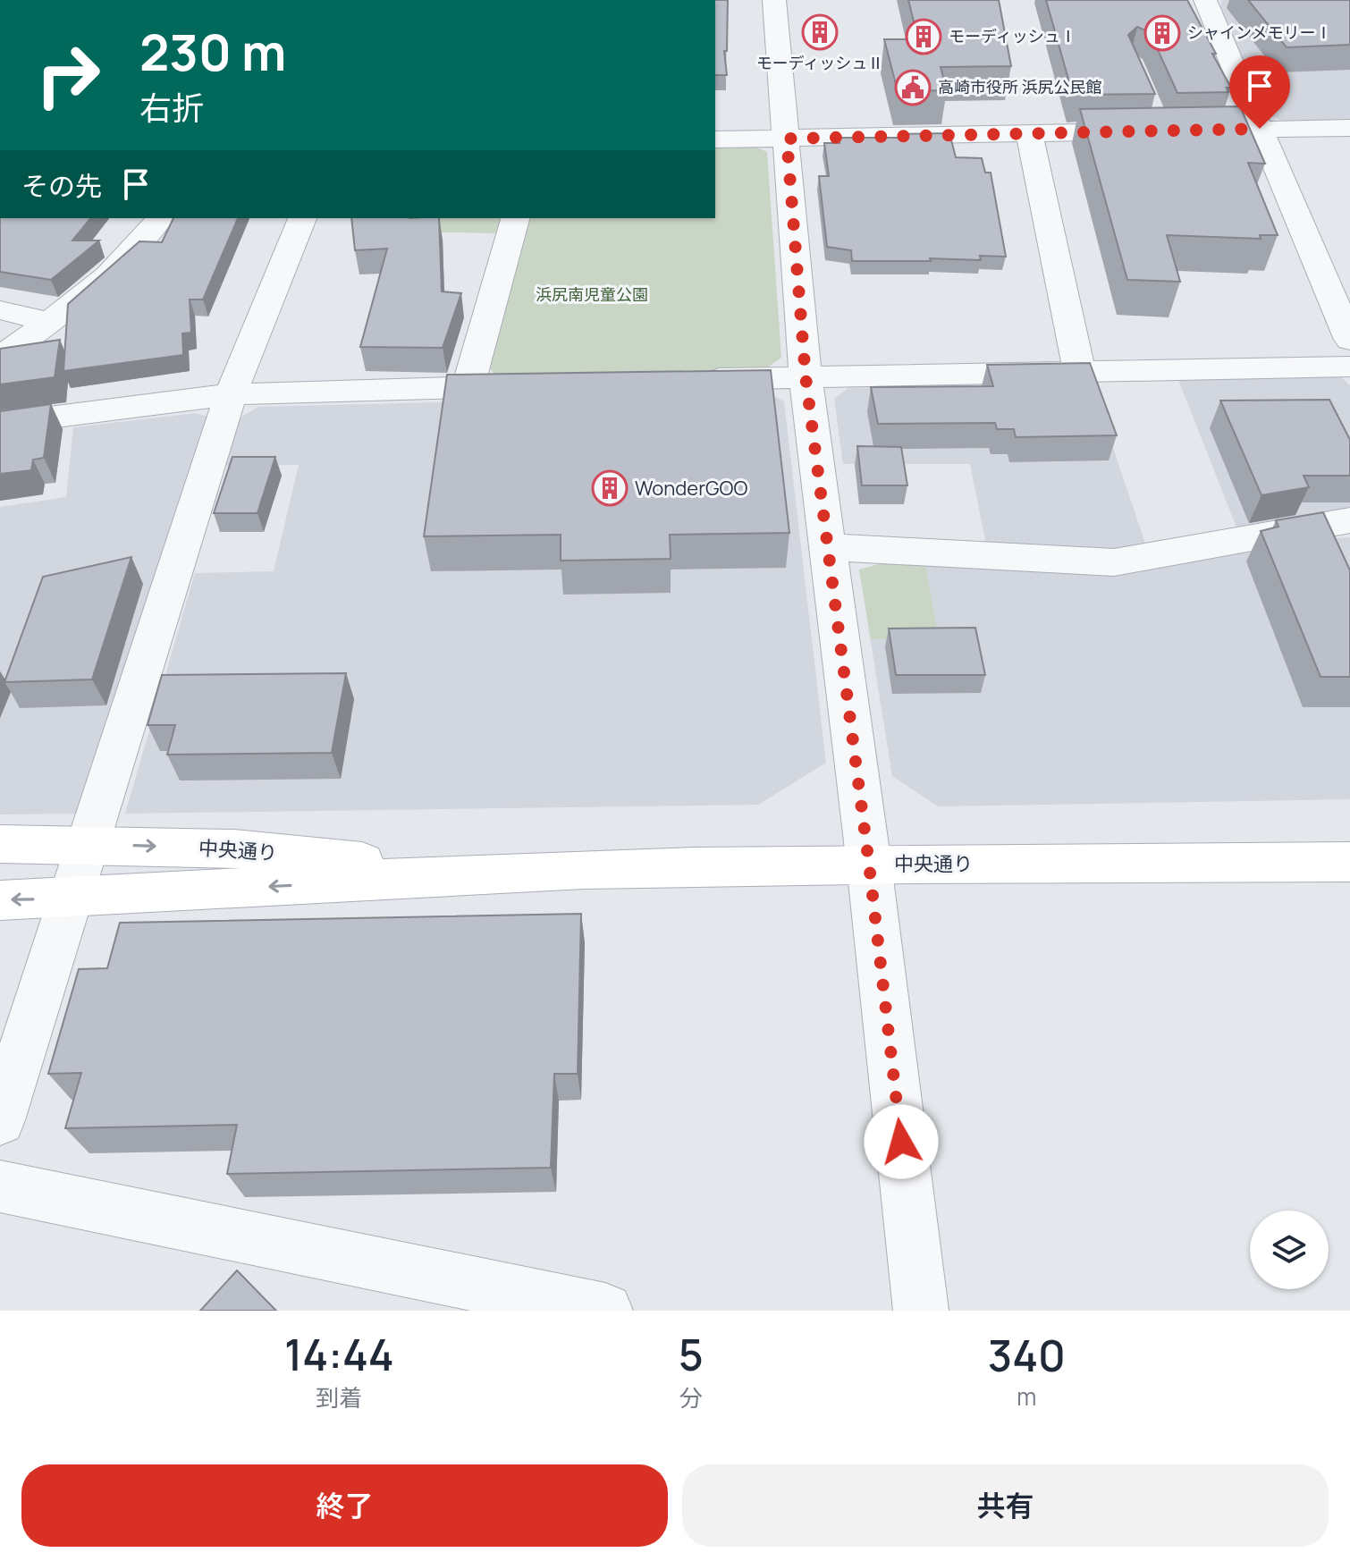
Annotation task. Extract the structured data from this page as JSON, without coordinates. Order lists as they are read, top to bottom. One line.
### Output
{"streets":{"street":["中央通り"]},"parks":["浜尻南児童公園"],"places":{"building":["モーディッシュⅡ","シャインメモリーⅠ","モーディッシュⅠ","WonderGOO"],"public building":["高崎市役所 浜尻公民館"]},"page":{"turn":["230 m","右折"],"then":"その先","eta":["14:44","到着","5","分","340","m"],"buttons":["終了","共有"]}}
